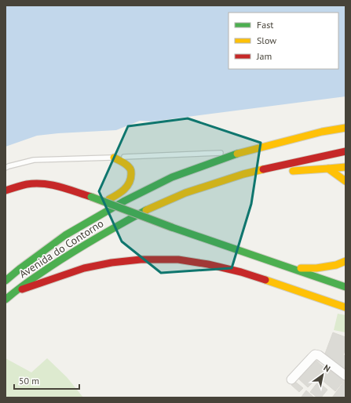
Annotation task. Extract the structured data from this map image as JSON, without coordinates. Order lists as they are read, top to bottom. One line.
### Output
{"streets":{"main road":["Avenida do Contorno"]},"legend":["Fast","Slow","Jam"],"scale_bar":"50 m","north":"top right"}
